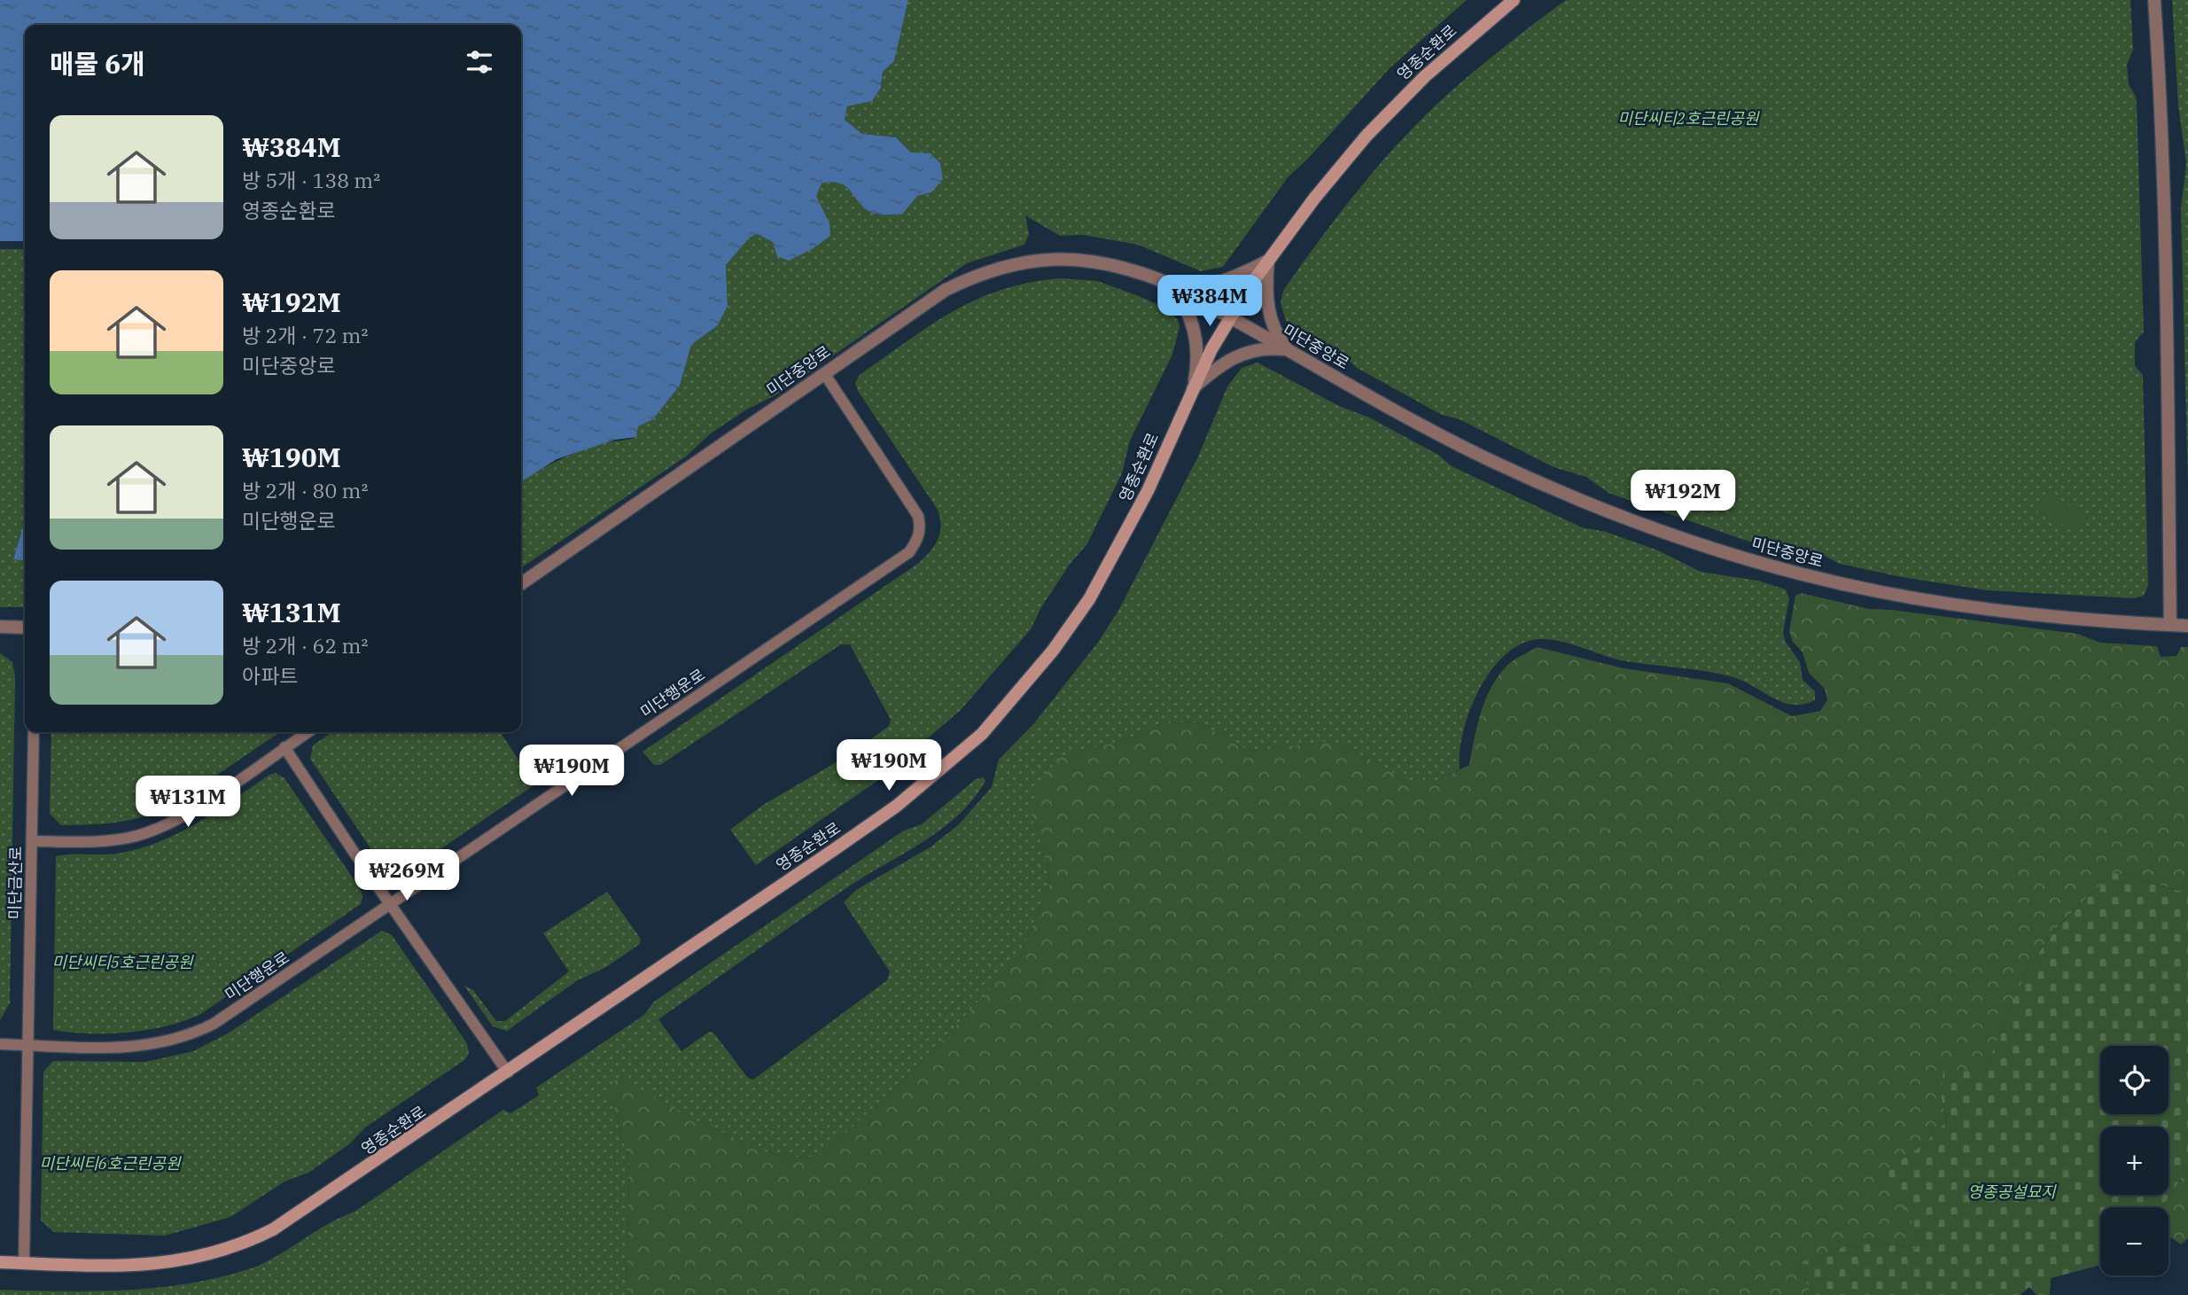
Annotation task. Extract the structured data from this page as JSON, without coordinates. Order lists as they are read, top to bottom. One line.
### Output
{"streets":{"main road":["영종순환로"],"street":["미단중앙로","미단행운로","미단금산로"]},"crossings":[["영종순환로","미단중앙로"],["영종순환로","미단금산로"],["미단중앙로","미단행운로"],["미단행운로","미단금산로"]],"parks":["미단씨티2호근린공원","미단씨티5호근린공원","미단씨티6호근린공원","영종공설묘지"],"page":{"heading":"매물 6개","list":[{"name":"₩384M","note":"방 5개 · 138 m² · 영종순환로"},{"name":"₩192M","note":"방 2개 · 72 m² · 미단중앙로"},{"name":"₩190M","note":"방 2개 · 80 m² · 미단행운로"},{"name":"₩131M","note":"방 2개 · 62 m² · 아파트"}],"price":["₩384M","₩192M","₩190M","₩190M","₩131M","₩269M"],"map_buttons":["+","−"]}}
